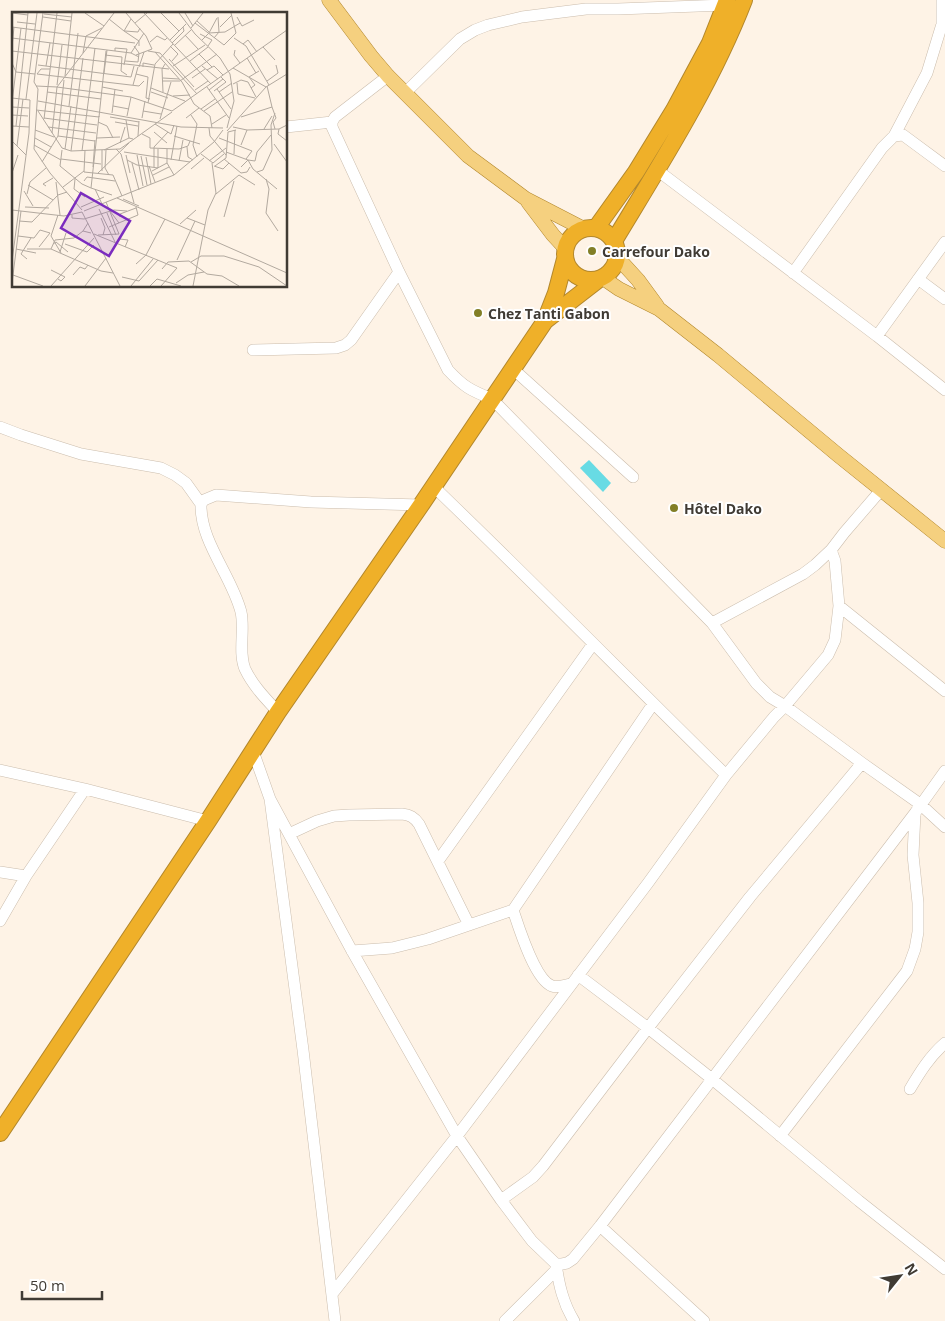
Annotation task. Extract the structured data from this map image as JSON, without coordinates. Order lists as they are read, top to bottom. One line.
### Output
{"places":["Carrefour Dako","Chez Tanti Gabon","Hôtel Dako"],"scale_bar":"50 m","north":"top right"}
